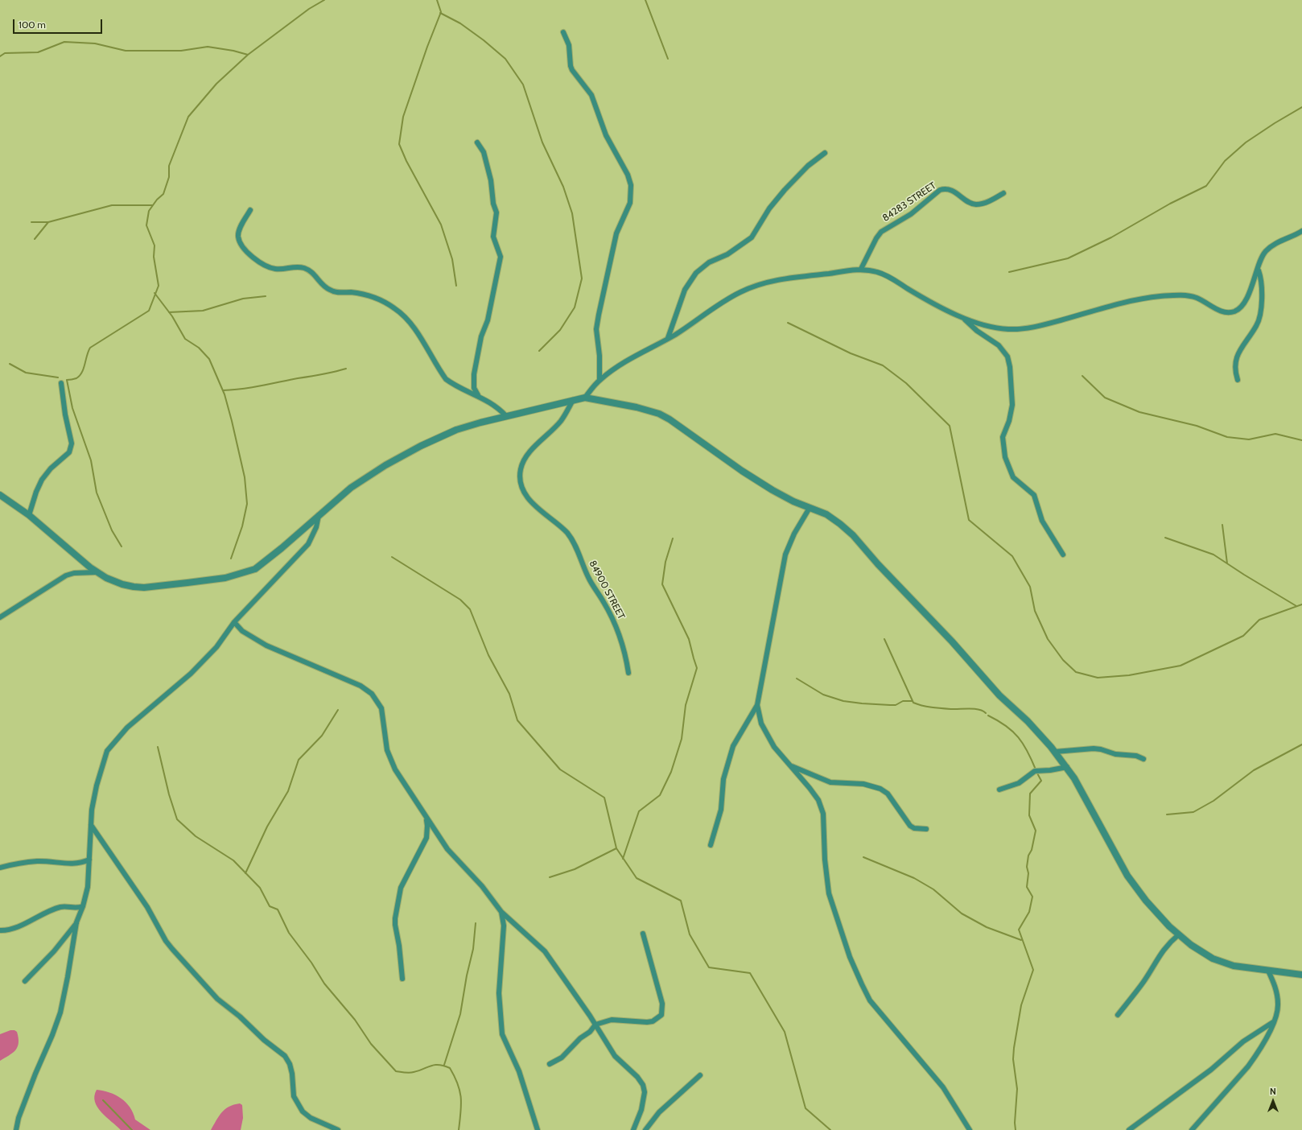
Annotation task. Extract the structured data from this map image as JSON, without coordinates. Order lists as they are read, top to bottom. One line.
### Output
{"streets":{"street":["84283 STREET","84900 STREET"]},"scale_bar":"100 m","north":"top"}
